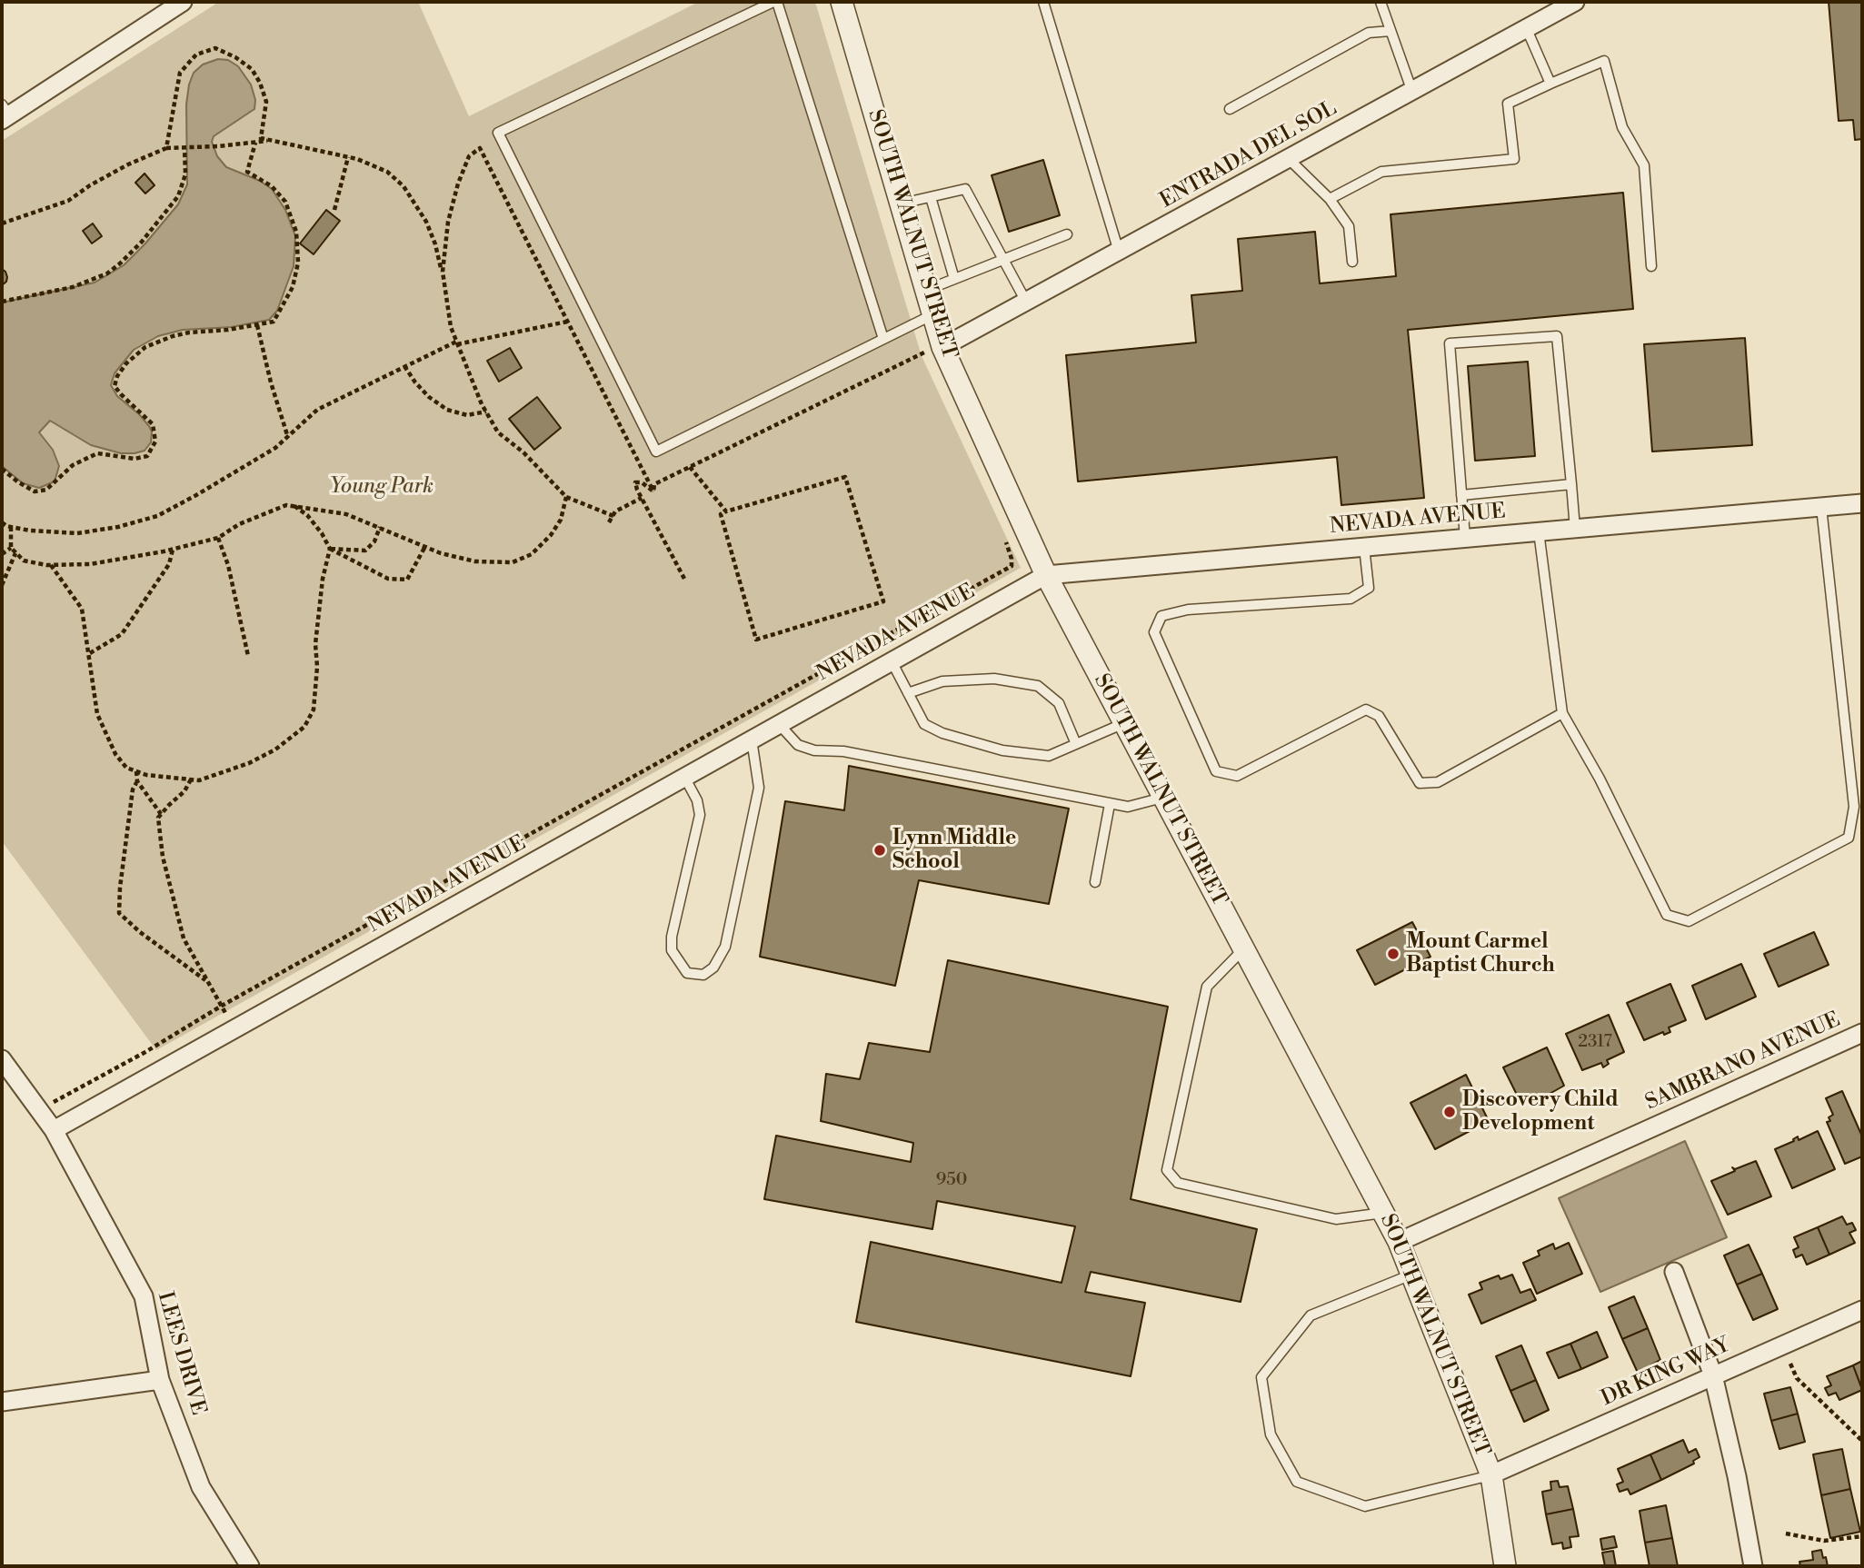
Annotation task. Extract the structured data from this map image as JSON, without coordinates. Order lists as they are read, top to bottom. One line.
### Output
{"streets":{"street":["ENTRADA DEL SOL","SOUTH WALNUT STREET","NEVADA AVENUE","SAMBRANO AVENUE","LEES DRIVE","DR KING WAY"]},"crossings":[["ENTRADA DEL SOL","SOUTH WALNUT STREET"],["SOUTH WALNUT STREET","NEVADA AVENUE"],["SOUTH WALNUT STREET","SAMBRANO AVENUE"],["SOUTH WALNUT STREET","DR KING WAY"],["NEVADA AVENUE","LEES DRIVE"]],"parks":["Young Park"],"places":["Lynn Middle School","Mount Carmel Baptist Church","Discovery Child Development"],"house_numbers":["2317","950"]}
